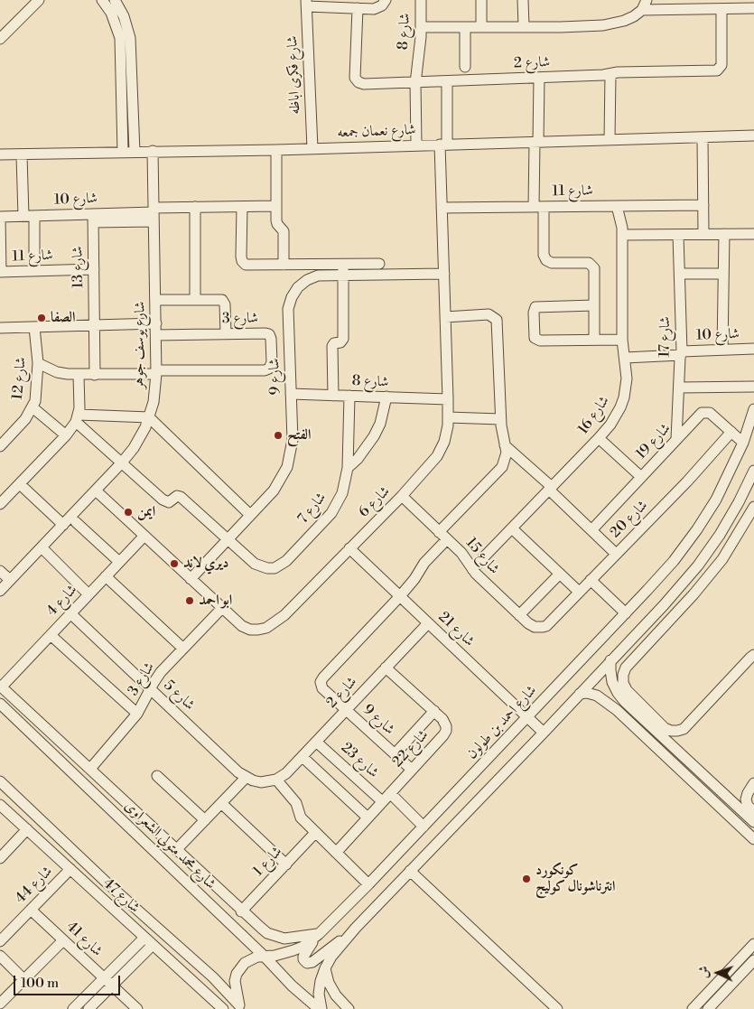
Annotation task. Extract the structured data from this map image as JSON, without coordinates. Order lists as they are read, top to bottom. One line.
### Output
{"streets":{"street":["شارع 8","شارع 2","شارع فكرى اباظه","شارع نعمان جمعه","شارع 11","شارع 10","شارع 13","شارع 3","شارع 17","شارع يوسف جوهر","شارع 9","شارع 12","شارع 16","شارع 19","شارع 6","شارع 7","شارع 20","شارع 15","شارع 4","شارع 21","شارع 5","شارع احمد بن طولون","شارع 22","شارع 23","شارع محمد متولي الشعراوى","شارع 1","شارع 44","شارع 47","شارع 41"]},"crossings":[["شارع 8","شارع 2"],["شارع 8","شارع نعمان جمعه"],["شارع 8","شارع 9"],["شارع 8","شارع 6"],["شارع 8","شارع 7"],["شارع 2","شارع 9"],["شارع 2","شارع 6"],["شارع 2","شارع 21"],["شارع 2","شارع 22"],["شارع 2","شارع 23"],["شارع فكرى اباظه","شارع نعمان جمعه"],["شارع نعمان جمعه","شارع يوسف جوهر"],["شارع نعمان جمعه","شارع 6"],["شارع 11","شارع 13"],["شارع 11","شارع 16"],["شارع 11","شارع 6"],["شارع 10","شارع 13"],["شارع 10","شارع 17"],["شارع 10","شارع يوسف جوهر"],["شارع 10","شارع 16"],["شارع 3","شارع يوسف جوهر"],["شارع 3","شارع 6"],["شارع 3","شارع 5"],["شارع 17","شارع 19"],["شارع يوسف جوهر","شارع 6"],["شارع يوسف جوهر","شارع 7"],["شارع 9","شارع 6"],["شارع 9","شارع 7"],["شارع 9","شارع 15"],["شارع 9","شارع 21"],["شارع 9","شارع 22"],["شارع 16","شارع 15"],["شارع 19","شارع 20"],["شارع 19","شارع احمد بن طولون"],["شارع 6","شارع 15"],["شارع 6","شارع 4"],["شارع 6","شارع 21"],["شارع 20","شارع 15"],["شارع 4","شارع 5"],["شارع 21","شارع احمد بن طولون"],["شارع احمد بن طولون","شارع محمد متولي الشعراوى"],["شارع 22","شارع 23"],["شارع 44","شارع 47"],["شارع 44","شارع 41"]],"places":["الصفا","الفتح","ايمن","ديري لاند","ابو احمد","كونكورد انترناشونال كوليج"],"scale_bar":"100 m","north":"left"}
